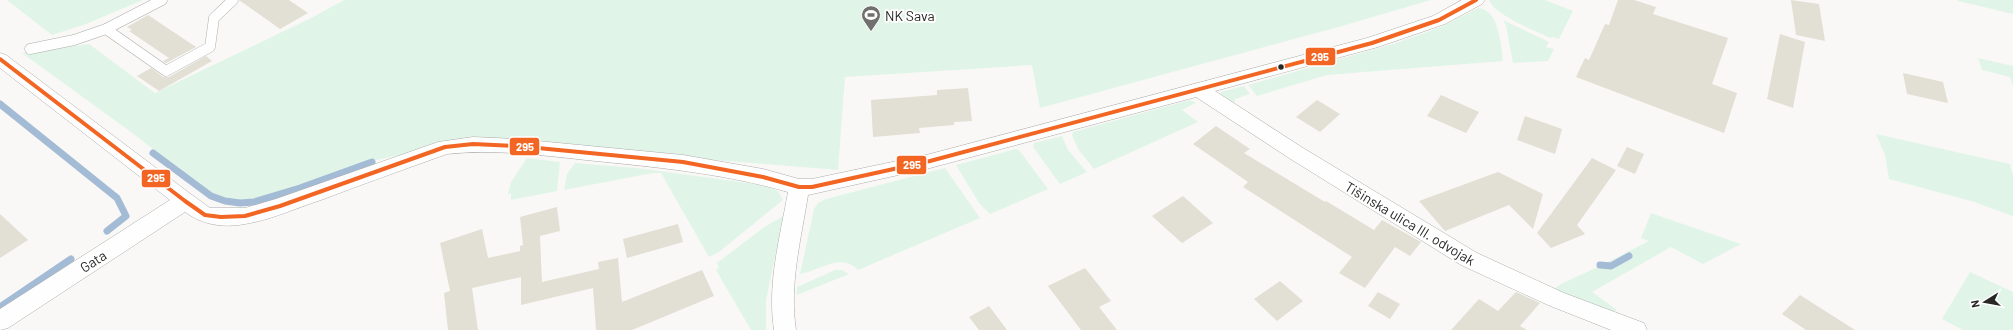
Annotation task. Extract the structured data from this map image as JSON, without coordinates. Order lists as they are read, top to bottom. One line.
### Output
{"streets":{"street":["Tišinska ulica III. odvojak","Gata"]},"places":{"sports":["NK Sava"]},"lines":["transit line 295"],"north":"left"}
